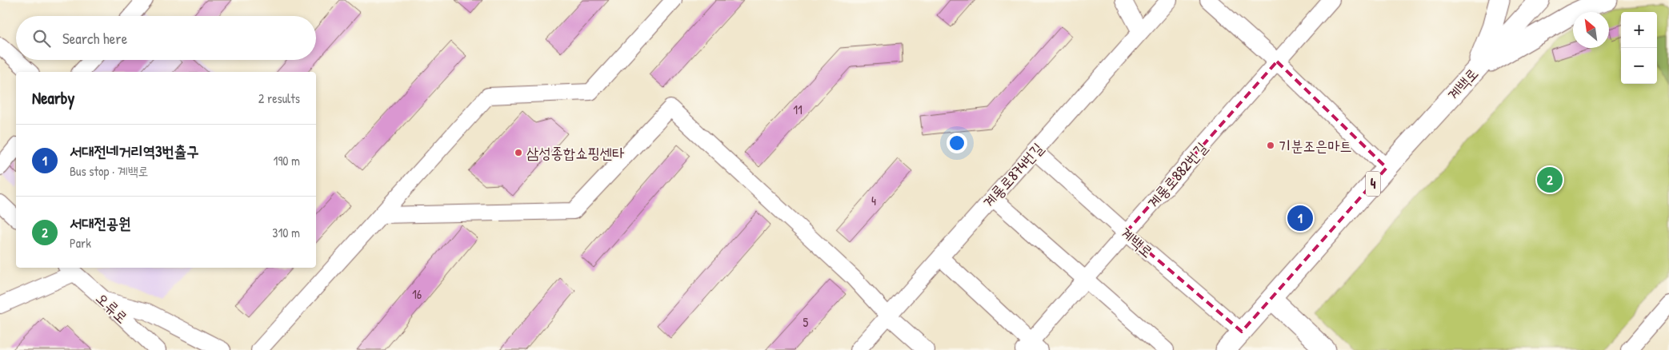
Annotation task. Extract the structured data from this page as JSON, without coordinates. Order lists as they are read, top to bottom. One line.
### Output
{"streets":{"main road":["계백로","4"],"street":["계룡로874번길","계룡로882번길","오류로"]},"crossings":[["계백로","계룡로874번길"],["계백로","계룡로882번길"]],"places":["기분조은마트","삼성종합쇼핑센타"],"house_numbers":["11","4","16","5"],"north":"top left","page":{"map_buttons":["+","−"],"search":"Search here","heading":["Nearby","2 results"],"list":[{"mark":"1","name":"서대전네거리역3번출구","note":"Bus stop · 계백로","value":"190 m"},{"mark":"2","name":"서대전공원","note":"Park","value":"310 m"}],"pins":["2","1"]}}
